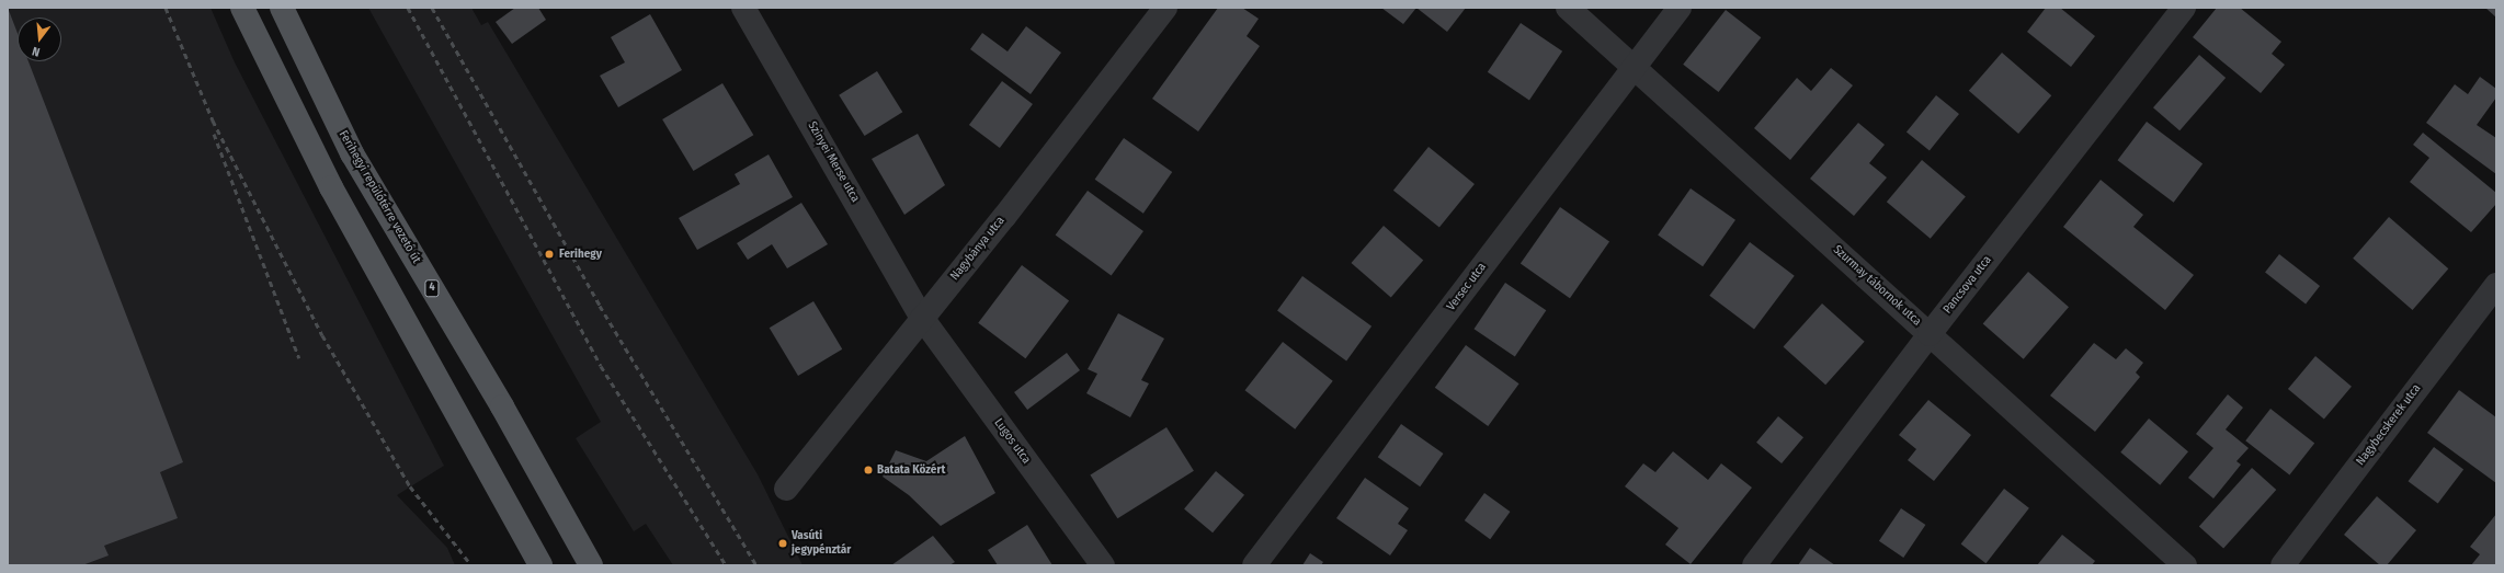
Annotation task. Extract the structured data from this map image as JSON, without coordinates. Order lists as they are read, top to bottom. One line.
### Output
{"streets":{"main road":["Ferihegyi repülőtérre vezető út","4"],"street":["Szinyei Merse utca","Nagybánya utca","Pancsova utca","Szurmay tábornok utca","Versec utca","Nagybecskerek utca","Lugos utca"]},"crossings":[["Szinyei Merse utca","Nagybánya utca"],["Szinyei Merse utca","Lugos utca"],["Nagybánya utca","Lugos utca"],["Pancsova utca","Szurmay tábornok utca"],["Szurmay tábornok utca","Versec utca"]],"places":["Ferihegy","Batata Közért","Vasúti jegypénztár"],"north":"bottom"}
